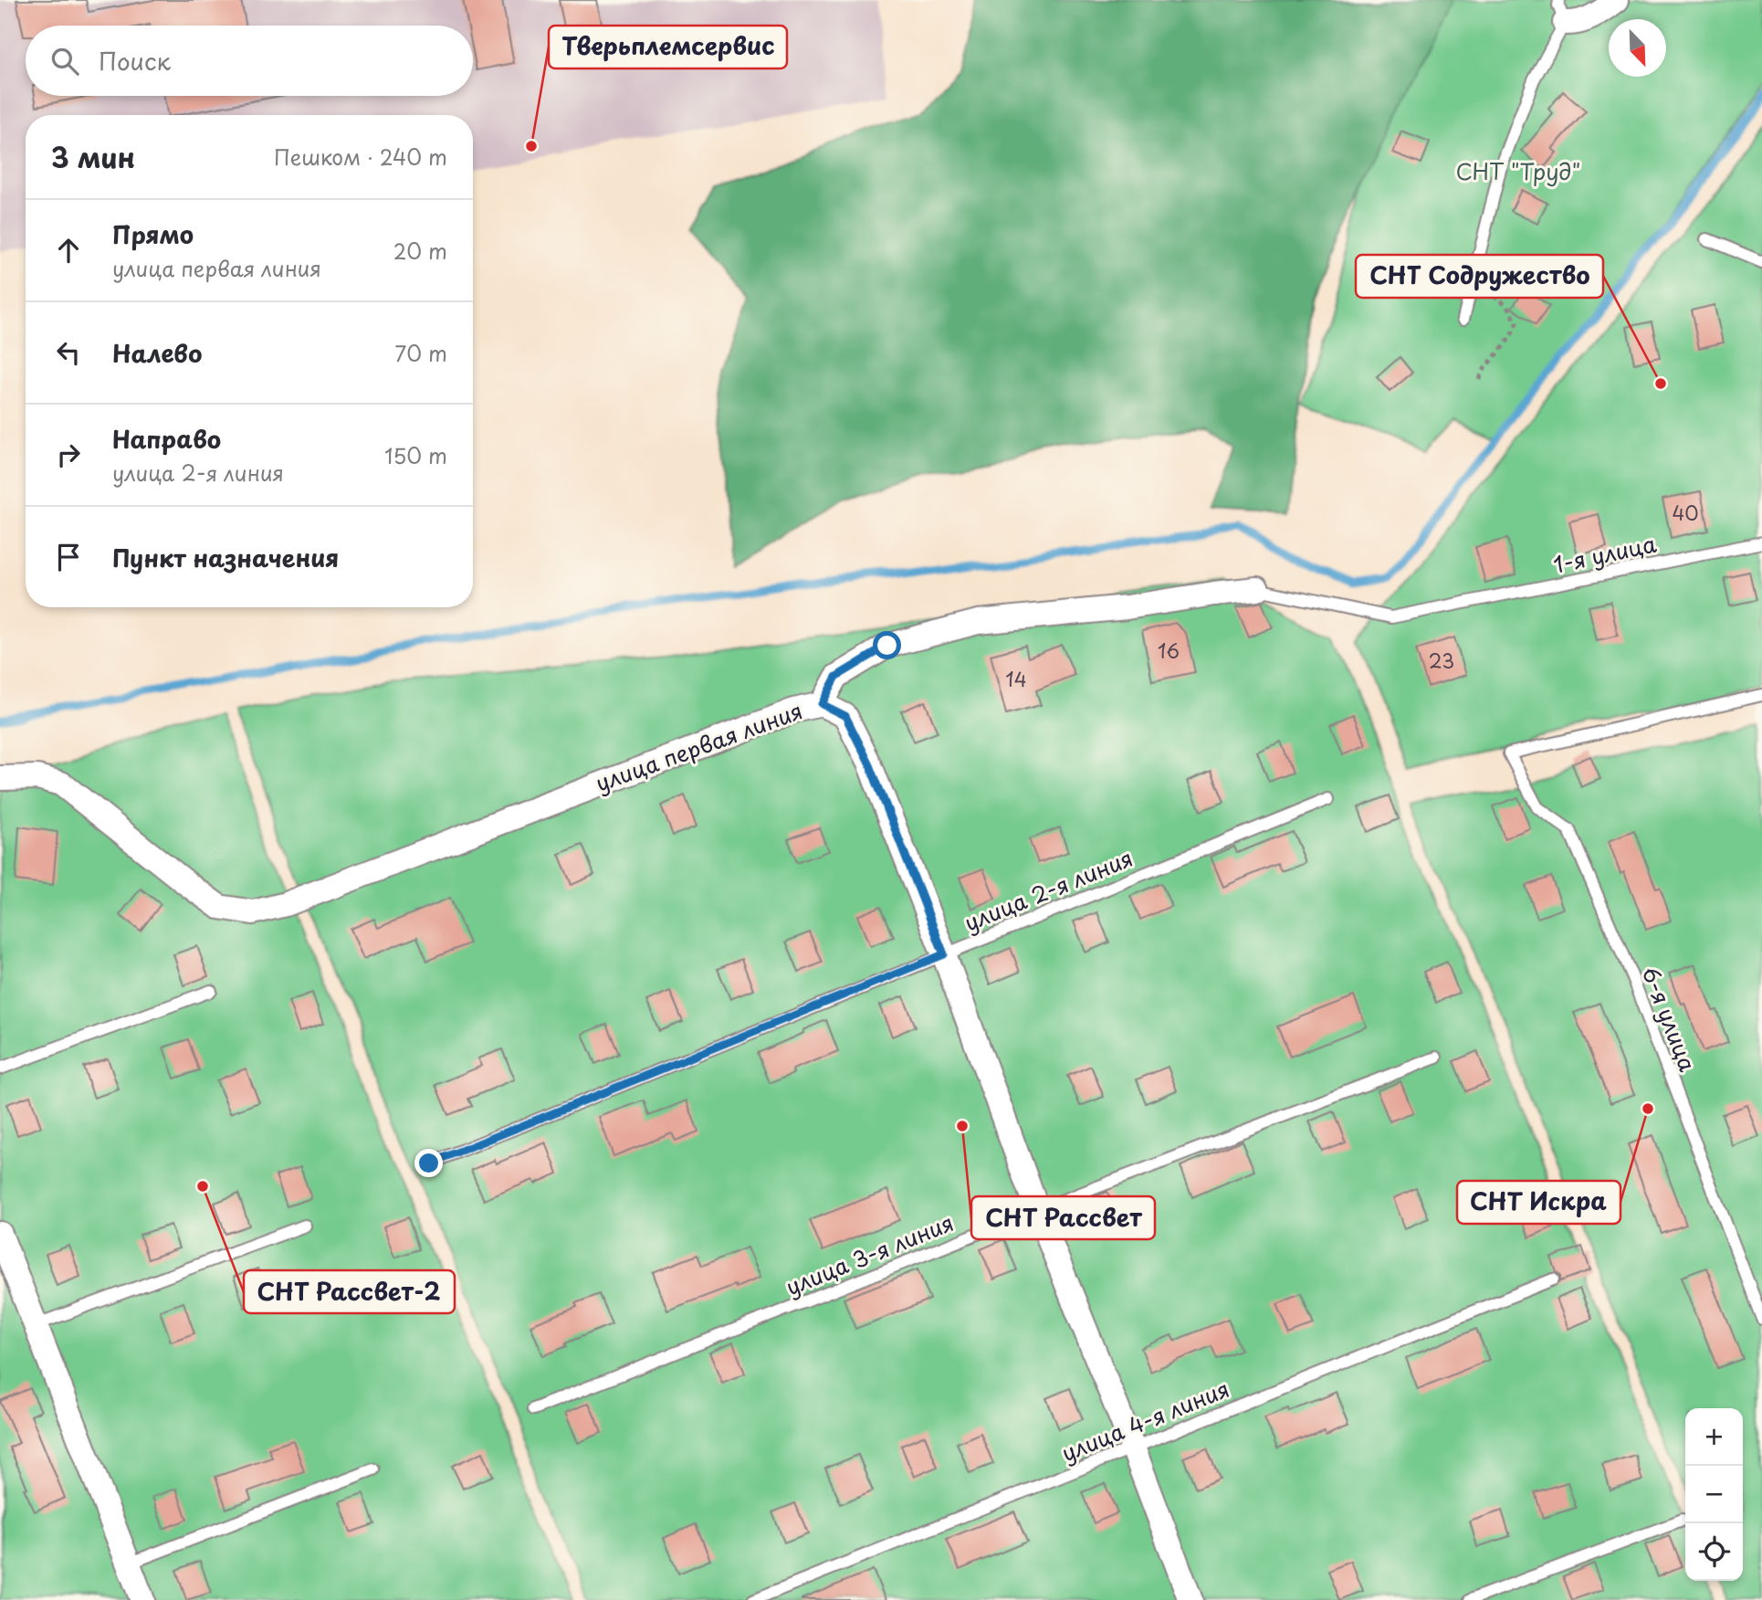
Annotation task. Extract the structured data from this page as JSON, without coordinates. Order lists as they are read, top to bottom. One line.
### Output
{"streets":{"street":["улица первая линия"],"lane":["1-я улица","улица 2-я линия","6-я улица","улица 3-я линия","улица 4-я линия"]},"crossings":[["1-я улица","улица первая линия"]],"parks":["СНТ \"Труд\""],"places":["Тверьплемсервис","СНТ Содружество","СНТ Искра","СНТ Рассвет","СНТ Рассвет-2"],"house_numbers":["40","16","23","14"],"north":"bottom right","page":{"search":"Поиск","heading":["3 мин","Пешком · 240 m"],"list":[["Прямо","улица первая линия","20 m"],["Налево","70 m"],["Направо","улица 2-я линия","150 m"],"Пункт назначения"],"map_buttons":["+","−"]}}
